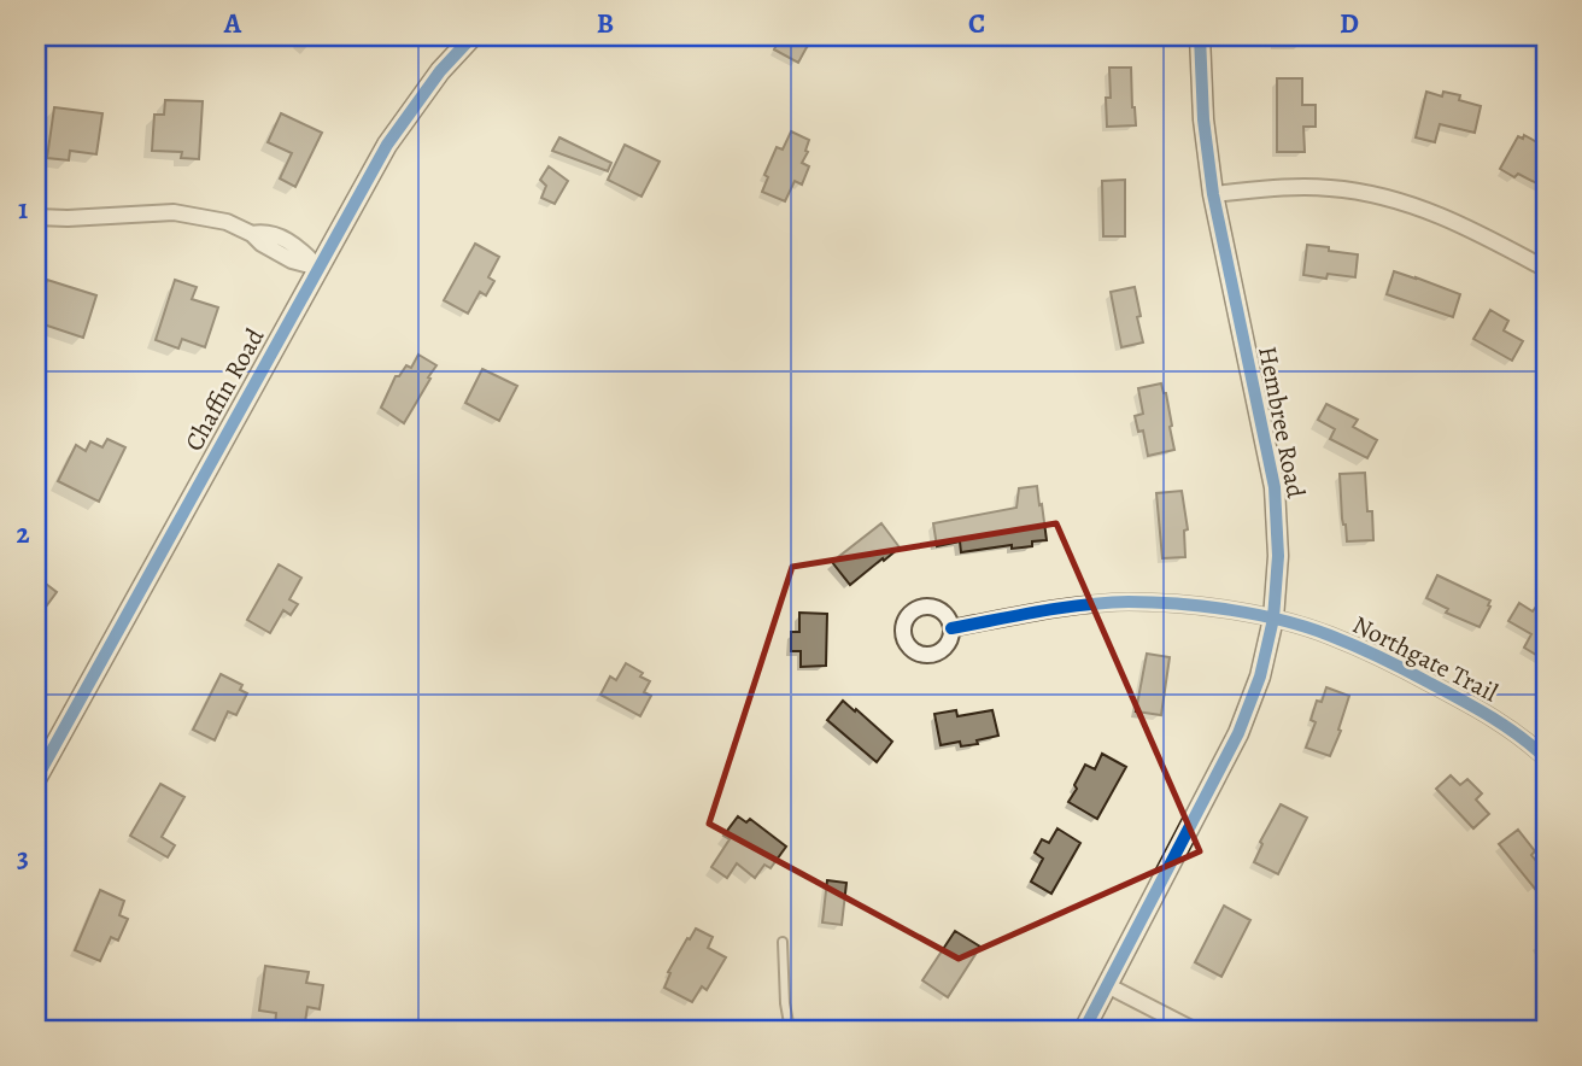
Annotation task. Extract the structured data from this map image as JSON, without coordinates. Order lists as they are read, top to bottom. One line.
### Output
{"streets":{"street":["Chaffin Road","Hembree Road","Northgate Trail"]},"crossings":[["Hembree Road","Northgate Trail"]],"grid":{"columns":["A","B","C","D"],"rows":["1","2","3"]}}
